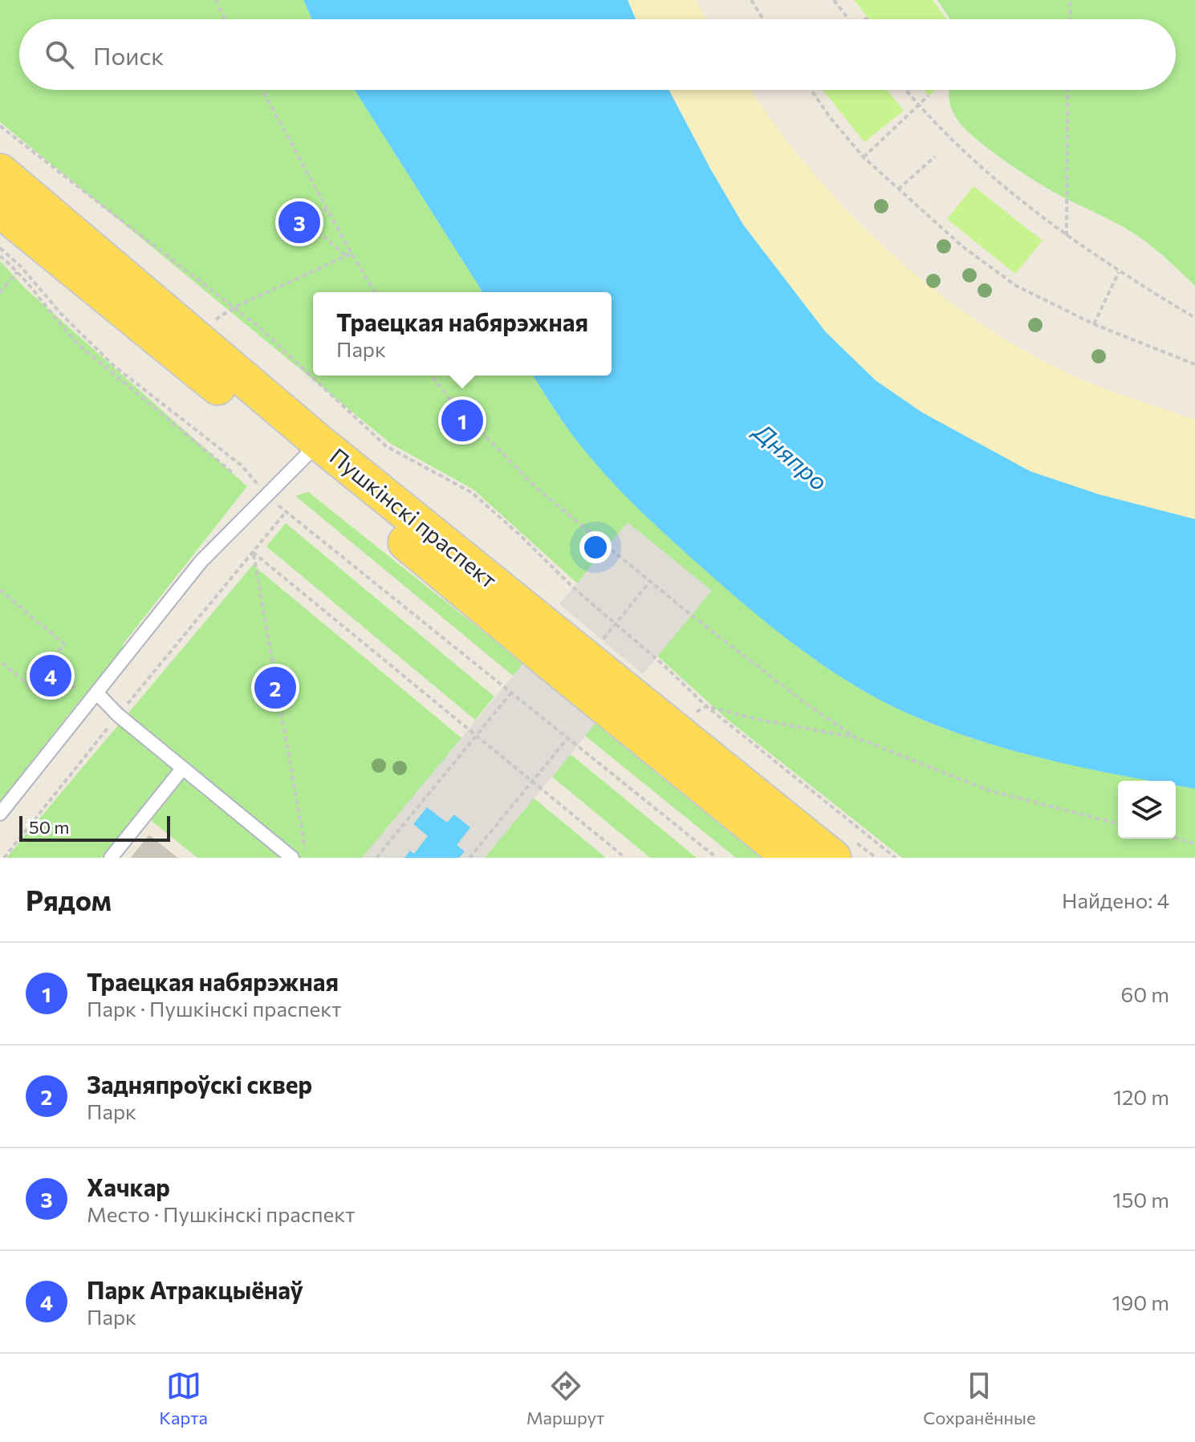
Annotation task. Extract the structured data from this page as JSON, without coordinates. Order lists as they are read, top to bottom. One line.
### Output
{"streets":{"main road":["Пушкінскі праспект"]},"water":["Дняпро"],"scale_bar":"50 m","page":{"search":"Поиск","pins":["3","1","4","2"],"popup":["Траецкая набярэжная","Парк"],"scale":"50 m","heading":["Рядом","Найдено: 4"],"list":[{"mark":"1","name":"Траецкая набярэжная","note":"Парк · Пушкінскі праспект","value":"60 m"},{"mark":"2","name":"Задняпроўскі сквер","note":"Парк","value":"120 m"},{"mark":"3","name":"Хачкар","note":"Место · Пушкінскі праспект","value":"150 m"},{"mark":"4","name":"Парк Атракцыёнаў","note":"Парк","value":"190 m"}],"nav":["Карта","Маршрут","Сохранённые"]}}
